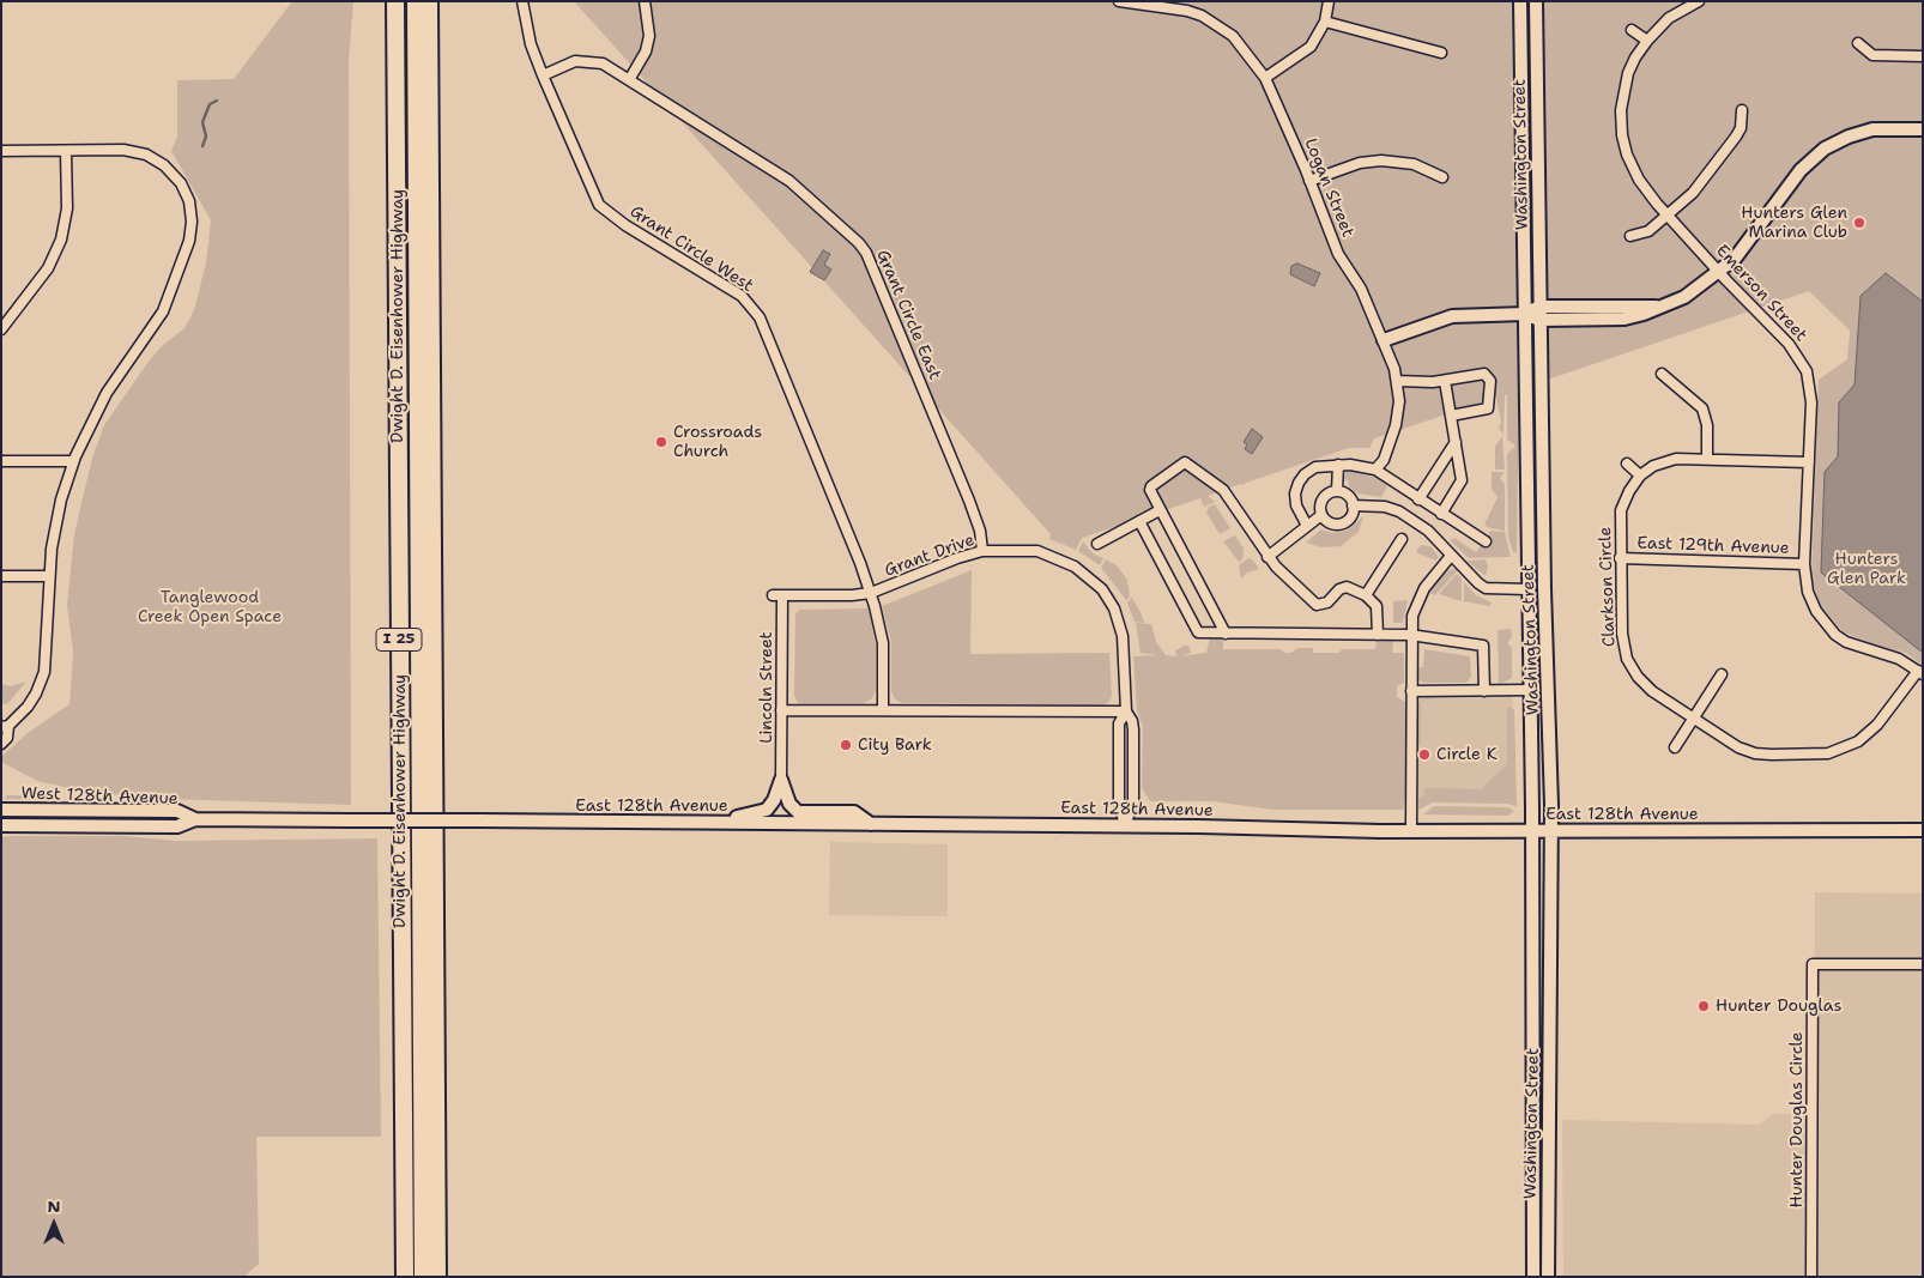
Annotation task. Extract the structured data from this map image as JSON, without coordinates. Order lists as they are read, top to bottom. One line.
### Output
{"streets":{"highway":["Dwight D. Eisenhower Highway","I 25"],"main road":["Washington Street","West 128th Avenue","East 128th Avenue"],"street":["Logan Street","Grant Circle West","Emerson Street","Grant Circle East","East 129th Avenue","Grant Drive","Clarkson Circle","Lincoln Street","Hunter Douglas Circle"]},"crossings":[["Washington Street","East 128th Avenue"],["Grant Circle West","Grant Circle East"],["Grant Circle West","Grant Drive"],["Emerson Street","East 129th Avenue"],["Emerson Street","Clarkson Circle"],["Grant Circle East","Grant Drive"],["East 129th Avenue","Clarkson Circle"],["Grant Drive","Lincoln Street"],["Grant Drive","East 128th Avenue"],["West 128th Avenue","East 128th Avenue"]],"parks":["Hunters Glen Park","Tanglewood Creek Open Space"],"places":["Hunters Glen Marina Club","Crossroads Church","City Bark","Circle K","Hunter Douglas"],"north":"top"}
